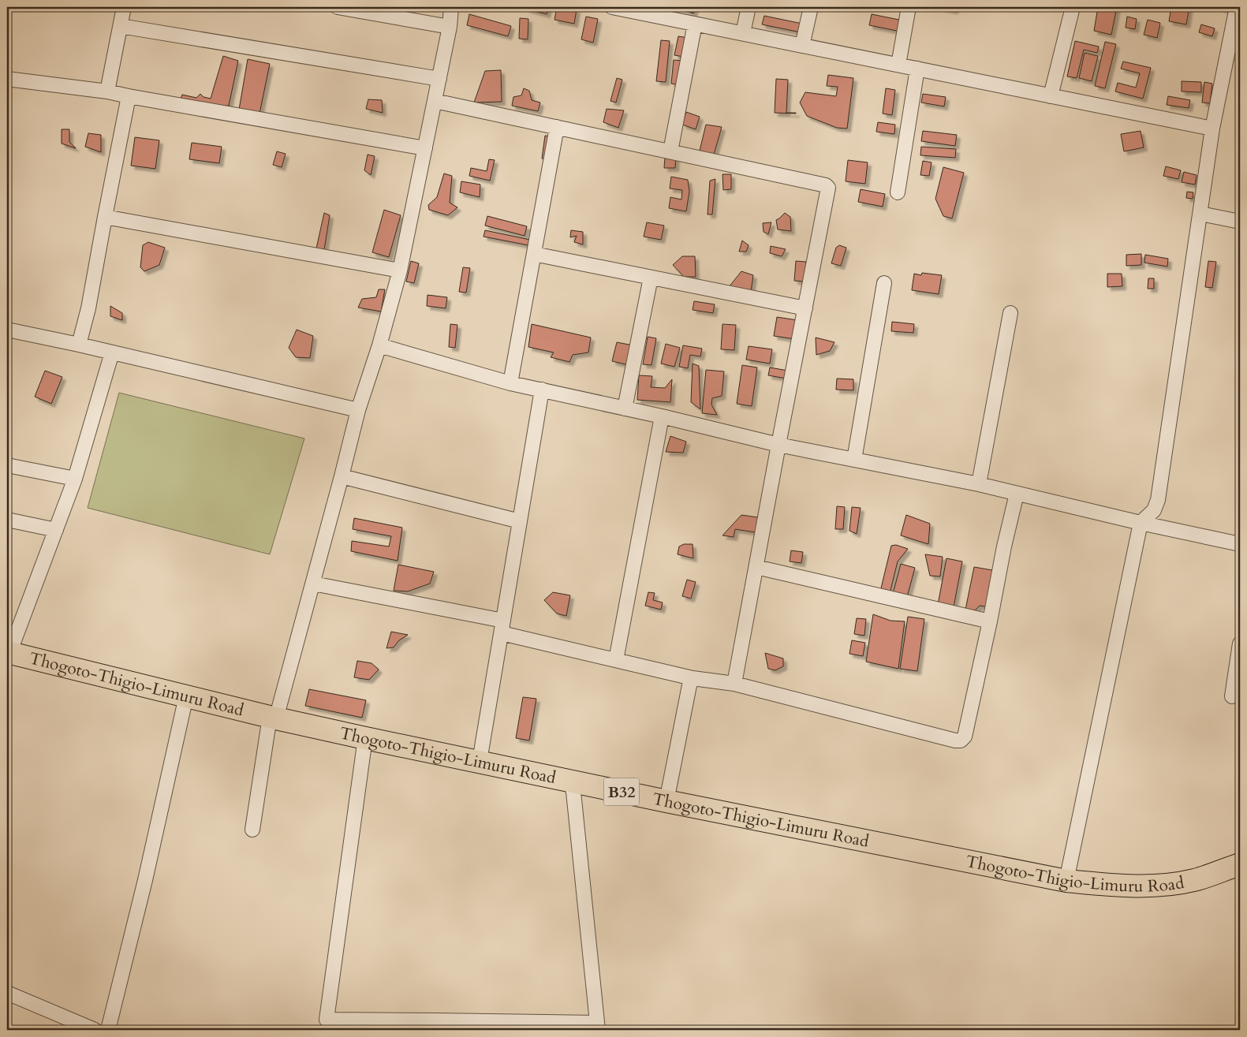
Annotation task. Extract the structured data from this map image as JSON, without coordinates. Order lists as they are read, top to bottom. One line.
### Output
{"streets":{"highway":["Thogoto-Thigio-Limuru Road","B32"]}}
